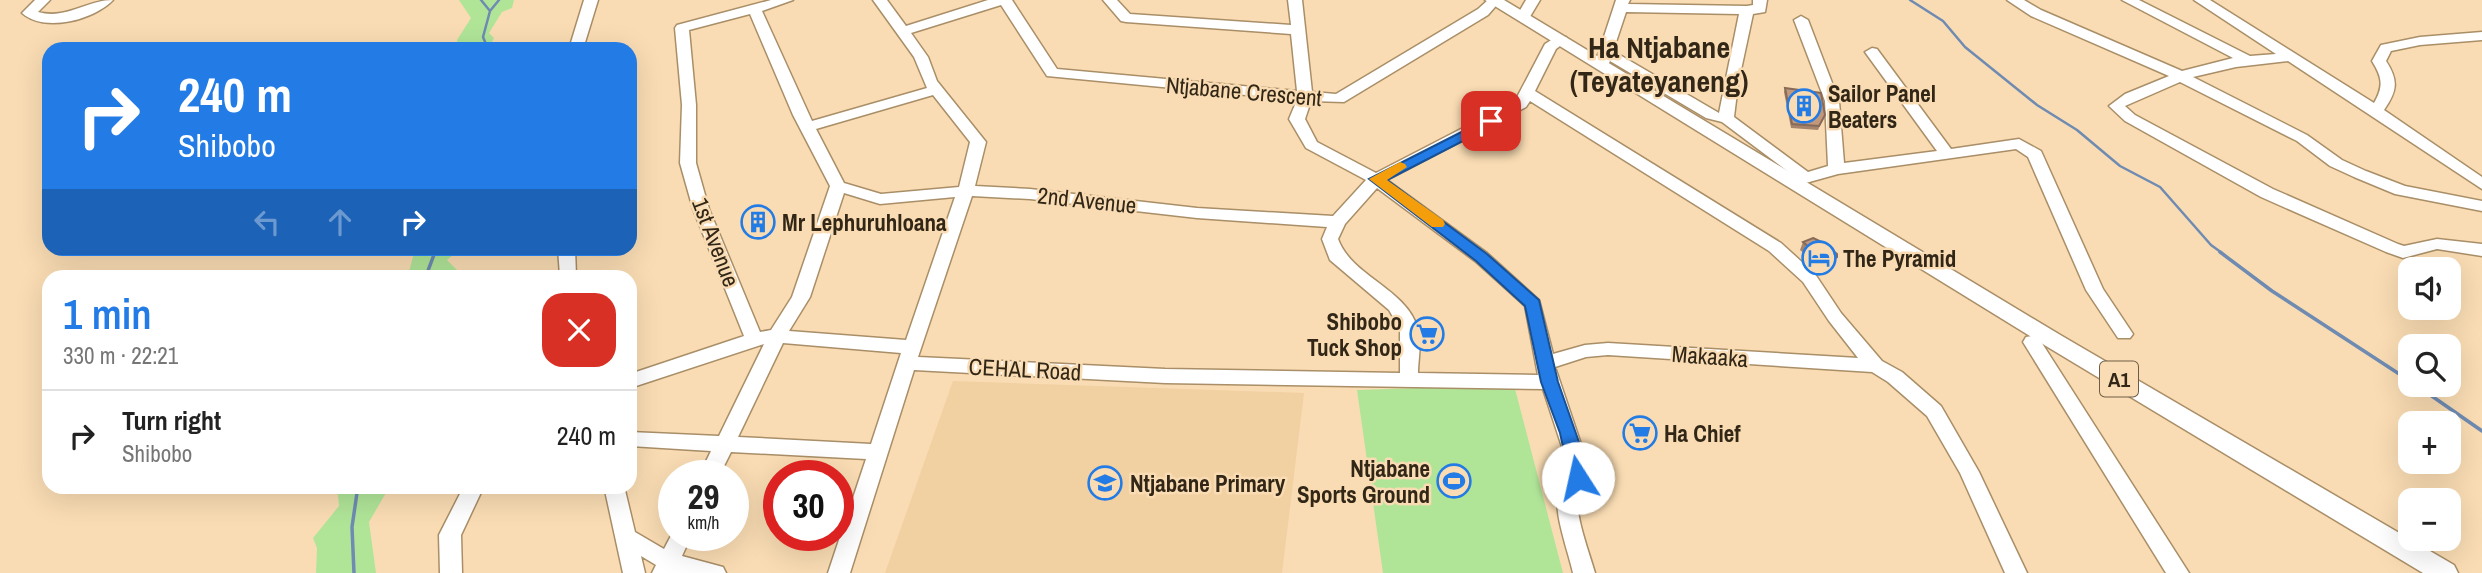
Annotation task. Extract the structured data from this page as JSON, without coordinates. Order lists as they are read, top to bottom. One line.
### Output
{"streets":{"main road":["A1"],"street":["Ntjabane Crescent","2nd Avenue","1st Avenue","Makaaka","CEHAL Road"]},"crossings":[["Ntjabane Crescent","A1"],["Makaaka","CEHAL Road"]],"districts":["Ha Ntjabane (Teyateyaneng)"],"places":{"building":["Sailor Panel Beaters","Mr Lephuruhloana"],"hotel":["The Pyramid"],"supermarket":["Shibobo Tuck Shop","Ha Chief"],"sports":["Ntjabane Sports Ground"],"school or university":["Ntjabane Primary"]},"page":{"turn":["240 m","Shibobo"],"map_buttons":["+","−"],"heading":["1 min","330 m · 22:21"],"list":[{"name":"Turn right","note":"Shibobo","value":"240 m"}],"speed":"29 km/h","limit":"30"}}
